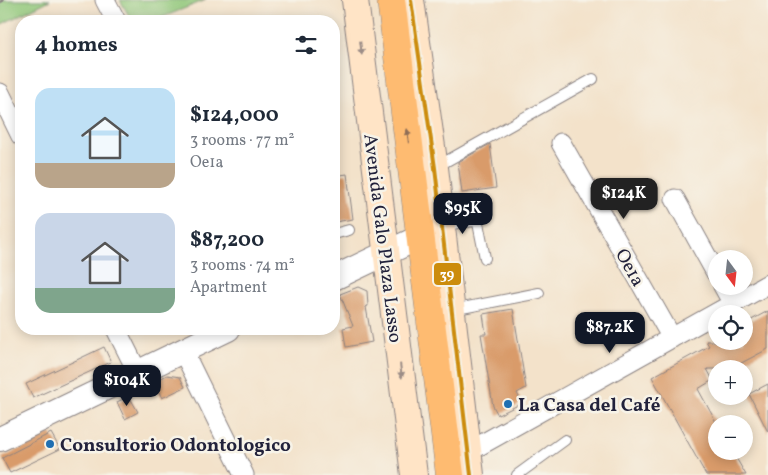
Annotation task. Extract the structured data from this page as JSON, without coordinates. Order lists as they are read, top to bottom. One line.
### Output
{"streets":{"main road":["Avenida Galo Plaza Lasso"],"street":["Oe1a"]},"places":["La Casa del Café","Consultorio Odontologico"],"lines":["transit line 39"],"north":"bottom","page":{"heading":"4 homes","list":[{"name":"$124,000","note":"3 rooms · 77 m² · Oe1a"},{"name":"$87,200","note":"3 rooms · 74 m² · Apartment"}],"price":["$124K","$95K","$87.2K","$104K"],"map_buttons":["+","−"]}}
